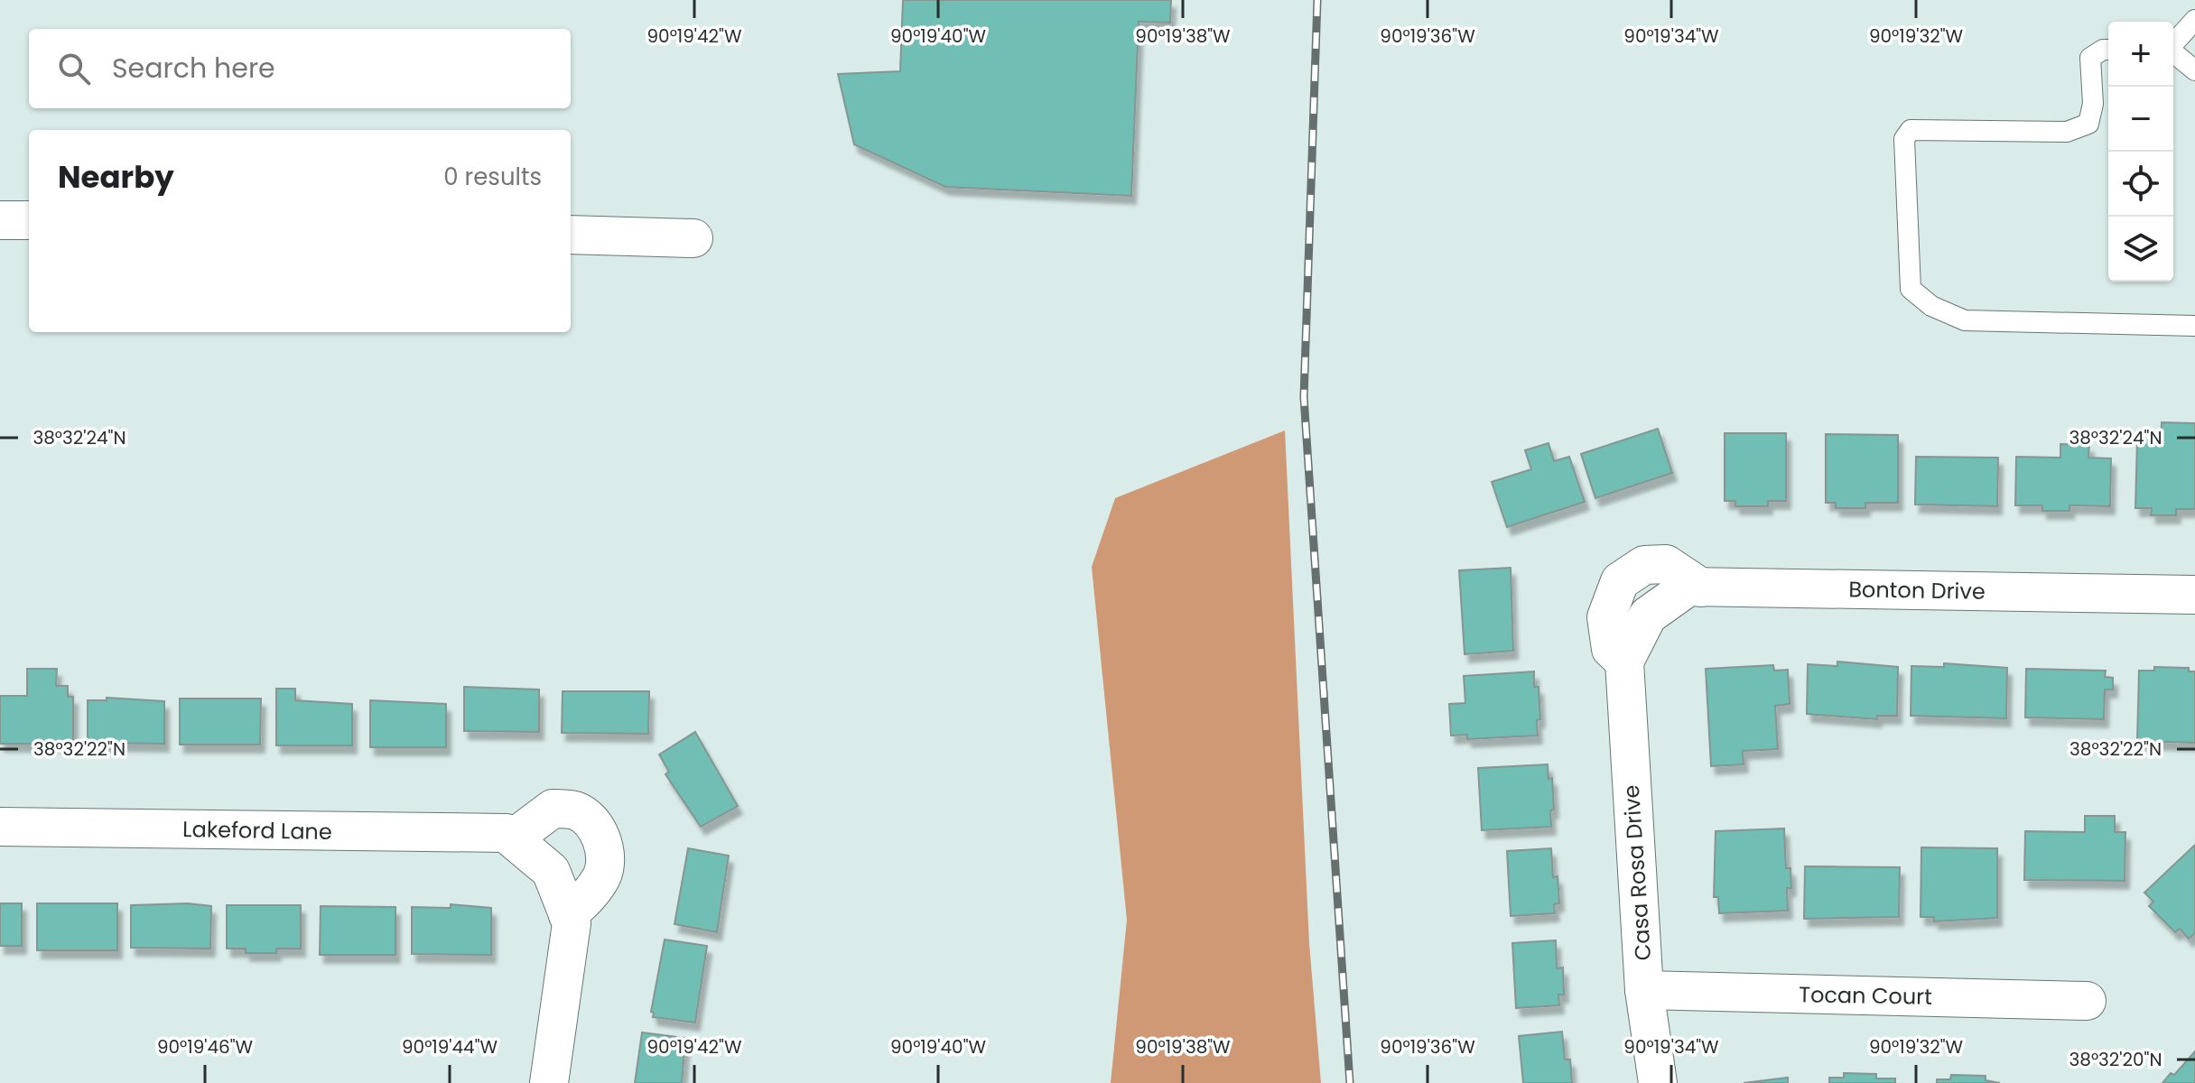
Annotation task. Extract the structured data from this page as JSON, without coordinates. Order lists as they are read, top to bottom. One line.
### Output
{"streets":{"street":["Bonton Drive","Lakeford Lane","Casa Rosa Drive","Tocan Court"]},"crossings":[["Bonton Drive","Casa Rosa Drive"],["Casa Rosa Drive","Tocan Court"]],"page":{"map_buttons":["+","−"],"search":"Search here","heading":["Nearby","0 results"]},"coordinates":["90°19'42\"W","90°19'40\"W","90°19'38\"W","90°19'36\"W","90°19'34\"W","90°19'32\"W","38°32'24\"N","38°32'22\"N","90°19'46\"W","90°19'44\"W","38°32'20\"N"]}
